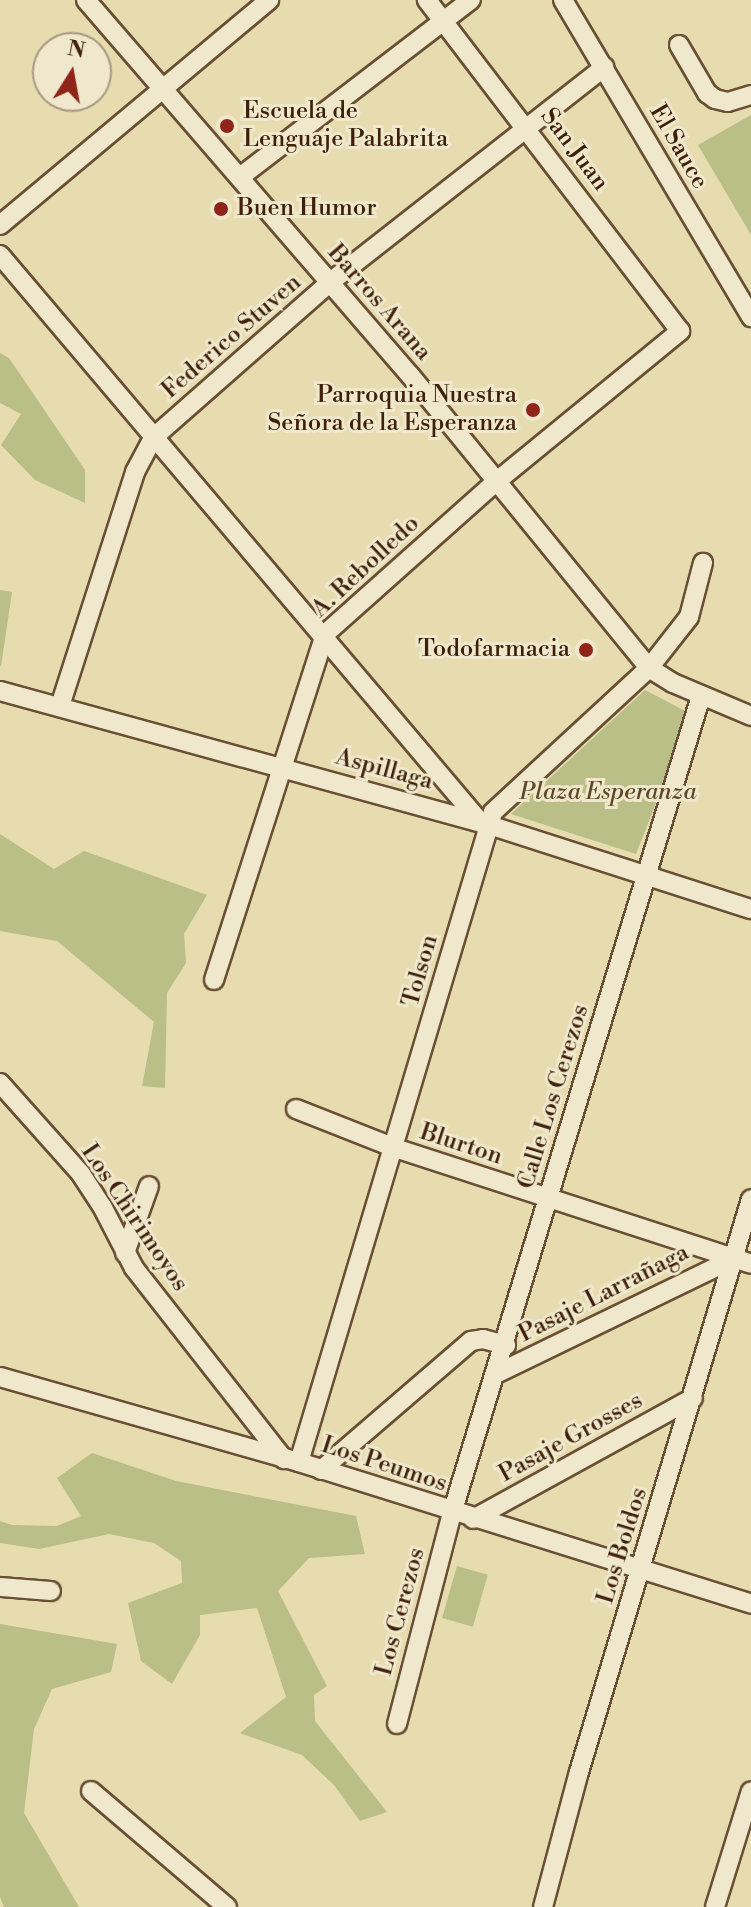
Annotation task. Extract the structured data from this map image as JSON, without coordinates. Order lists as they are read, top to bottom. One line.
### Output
{"streets":{"street":["El Sauce","San Juan","Barros Arana","Federico Stuven","A. Rebolledo","Aspillaga","Tolson","Calle Los Cerezos","Blurton","Los Chirimoyos","Pasaje Larrañaga","Pasaje Grosses","Los Peumos","Los Boldos","Los Cerezos"]},"crossings":[["El Sauce","Federico Stuven"],["San Juan","Federico Stuven"],["San Juan","A. Rebolledo"],["Barros Arana","Federico Stuven"],["Barros Arana","A. Rebolledo"],["Barros Arana","Tolson"],["Barros Arana","Calle Los Cerezos"],["Federico Stuven","Aspillaga"],["A. Rebolledo","Aspillaga"],["Aspillaga","Tolson"],["Aspillaga","Calle Los Cerezos"],["Tolson","Blurton"],["Tolson","Los Chirimoyos"],["Tolson","Los Peumos"],["Calle Los Cerezos","Blurton"],["Calle Los Cerezos","Pasaje Larrañaga"],["Calle Los Cerezos","Los Peumos"],["Calle Los Cerezos","Los Cerezos"],["Blurton","Pasaje Larrañaga"],["Blurton","Los Boldos"],["Los Chirimoyos","Los Peumos"],["Pasaje Larrañaga","Los Boldos"],["Pasaje Grosses","Los Peumos"],["Pasaje Grosses","Los Boldos"],["Los Peumos","Los Boldos"],["Los Peumos","Los Cerezos"]],"parks":["Plaza Esperanza"],"places":["Escuela de Lenguaje Palabrita","Buen Humor","Parroquia Nuestra Señora de la Esperanza","Todofarmacia"],"north":"top"}
